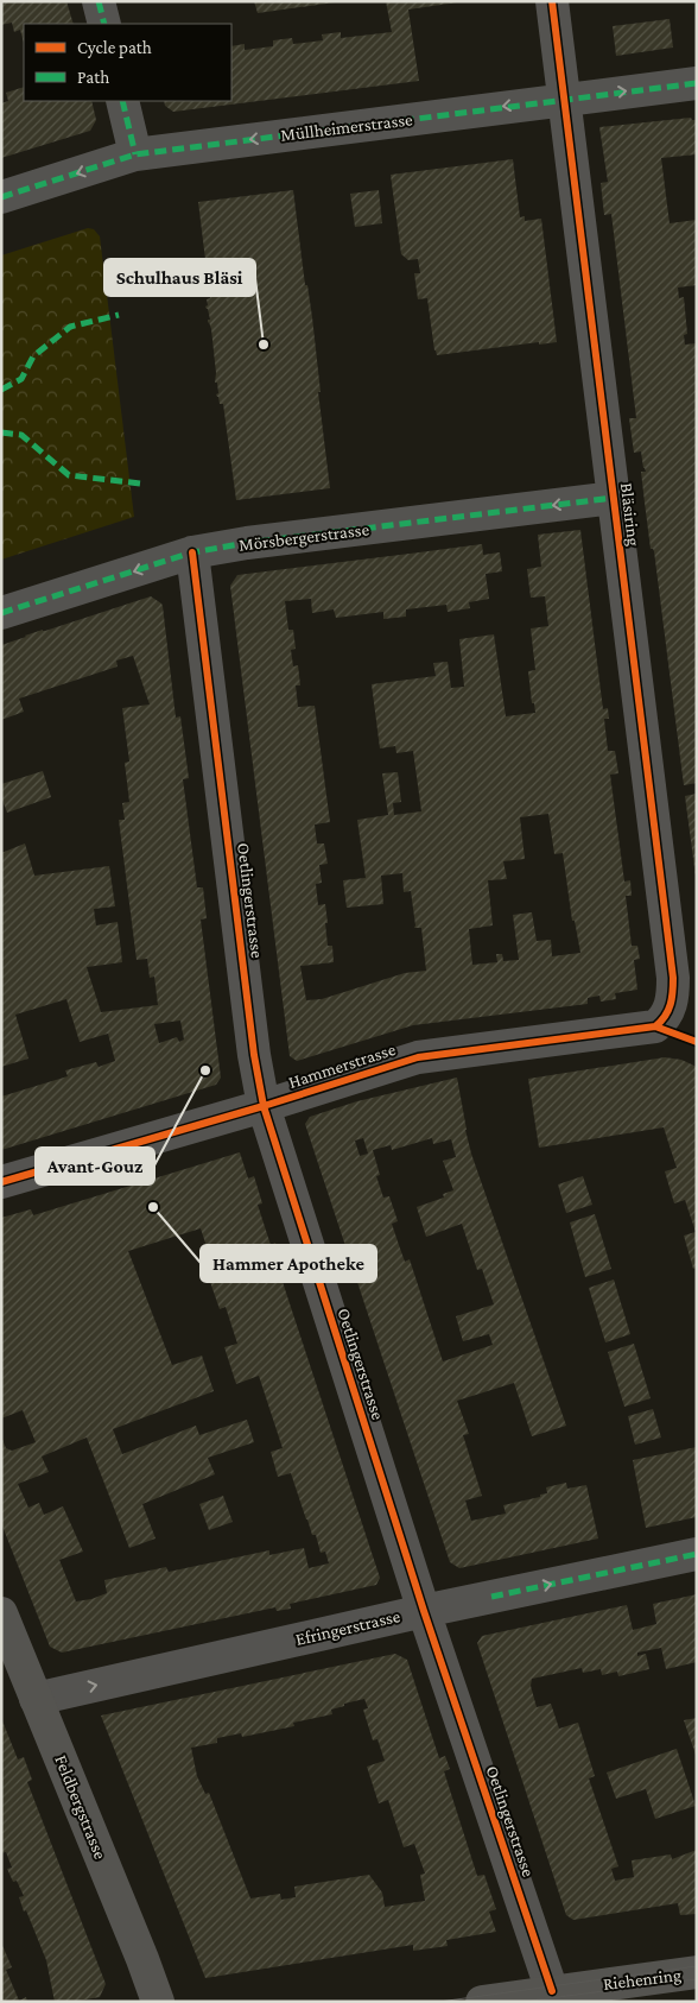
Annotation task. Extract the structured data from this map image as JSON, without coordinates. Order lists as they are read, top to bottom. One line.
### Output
{"streets":{"main road":["Feldbergstrasse","Riehenring"],"street":["Müllheimerstrasse","Bläsiring","Mörsbergerstrasse","Oetlingerstrasse","Hammerstrasse","Efringerstrasse"]},"crossings":[["Müllheimerstrasse","Bläsiring"],["Bläsiring","Mörsbergerstrasse"],["Bläsiring","Hammerstrasse"],["Mörsbergerstrasse","Oetlingerstrasse"],["Oetlingerstrasse","Hammerstrasse"],["Oetlingerstrasse","Efringerstrasse"],["Oetlingerstrasse","Riehenring"],["Efringerstrasse","Feldbergstrasse"]],"one_way":["Mörsbergerstrasse","Efringerstrasse"],"places":["Schulhaus Bläsi","Avant-Gouz","Hammer Apotheke"],"legend":["Cycle path","Path"]}
